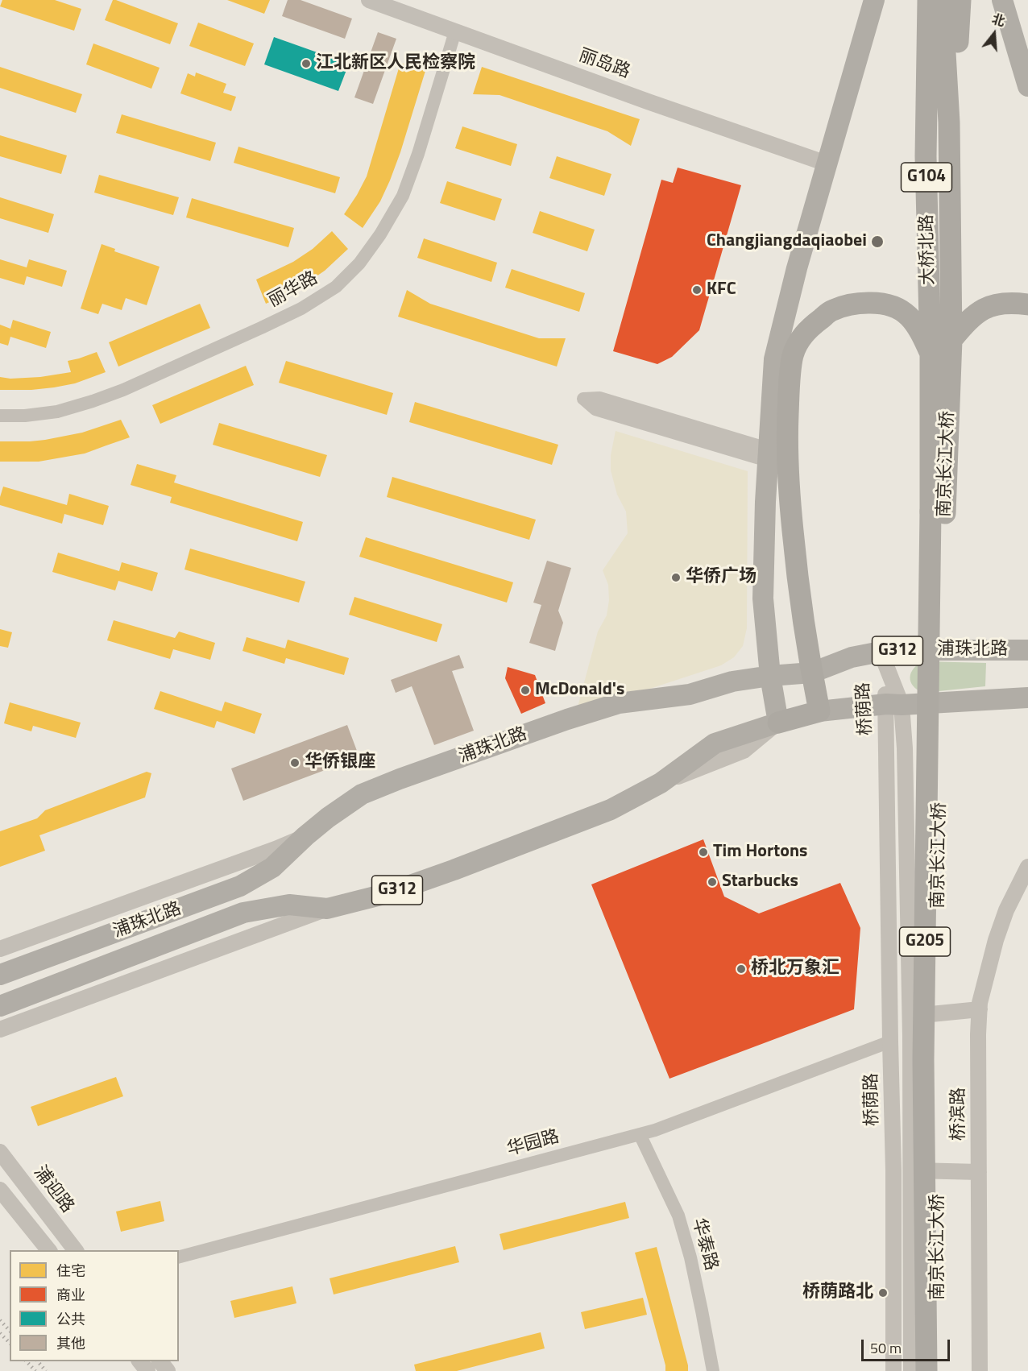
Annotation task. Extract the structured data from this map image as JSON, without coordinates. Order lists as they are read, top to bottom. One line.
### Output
{"streets":{"highway":["G104","大桥北路","南京长江大桥","浦珠北路","G312","G205"],"street":["丽岛路","丽华路","桥荫路","桥滨路","华园路","浦迎路","华泰路"]},"crossings":[["丽岛路","丽华路"],["大桥北路","南京长江大桥"],["浦珠北路","桥荫路"],["桥荫路","华园路"],["华园路","华泰路"]],"places":["江北新区人民检察院","Changjiangdaqiaobei","KFC","华侨广场","McDonald's","华侨银座","Tim Hortons","Starbucks","桥北万象汇","桥荫路北"],"legend":["住宅","商业","公共","其他"],"scale_bar":"50 m","north":"top"}
